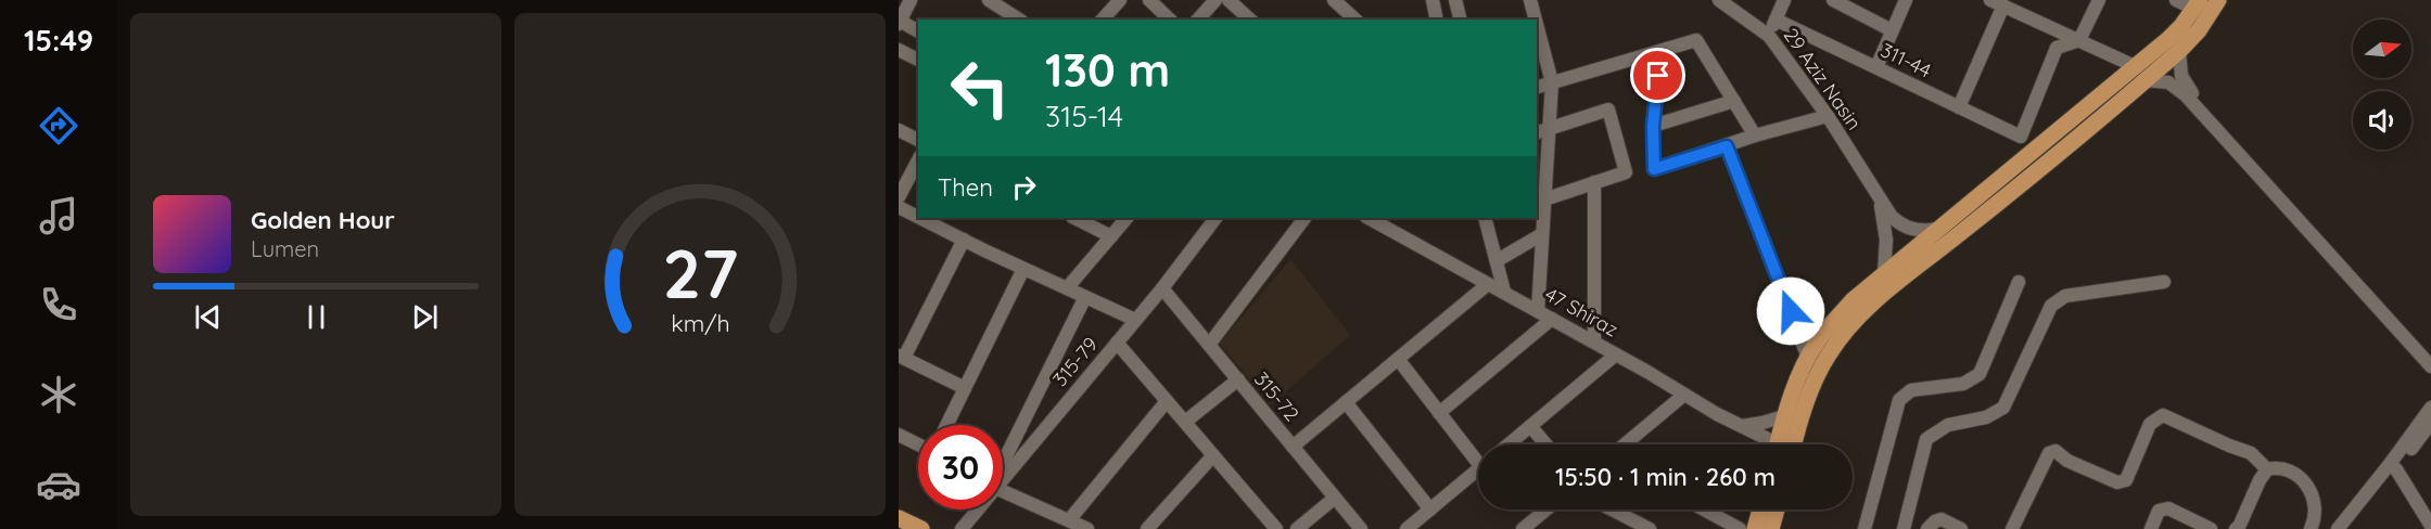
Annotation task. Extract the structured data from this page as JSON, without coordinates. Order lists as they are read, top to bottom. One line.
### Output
{"streets":{"street":["311-44","29 Aziz Nasin","47 Shiraz","315-79","315-72"]},"crossings":[["315-79","315-72"]],"north":"right","page":{"tabs":"15:49","turn":["130 m","315-14"],"then":"Then","song":["Golden Hour","Lumen"],"limit":"30","trip":"15:50 · 1 min · 260 m","gauge":["27","km/h"]}}
